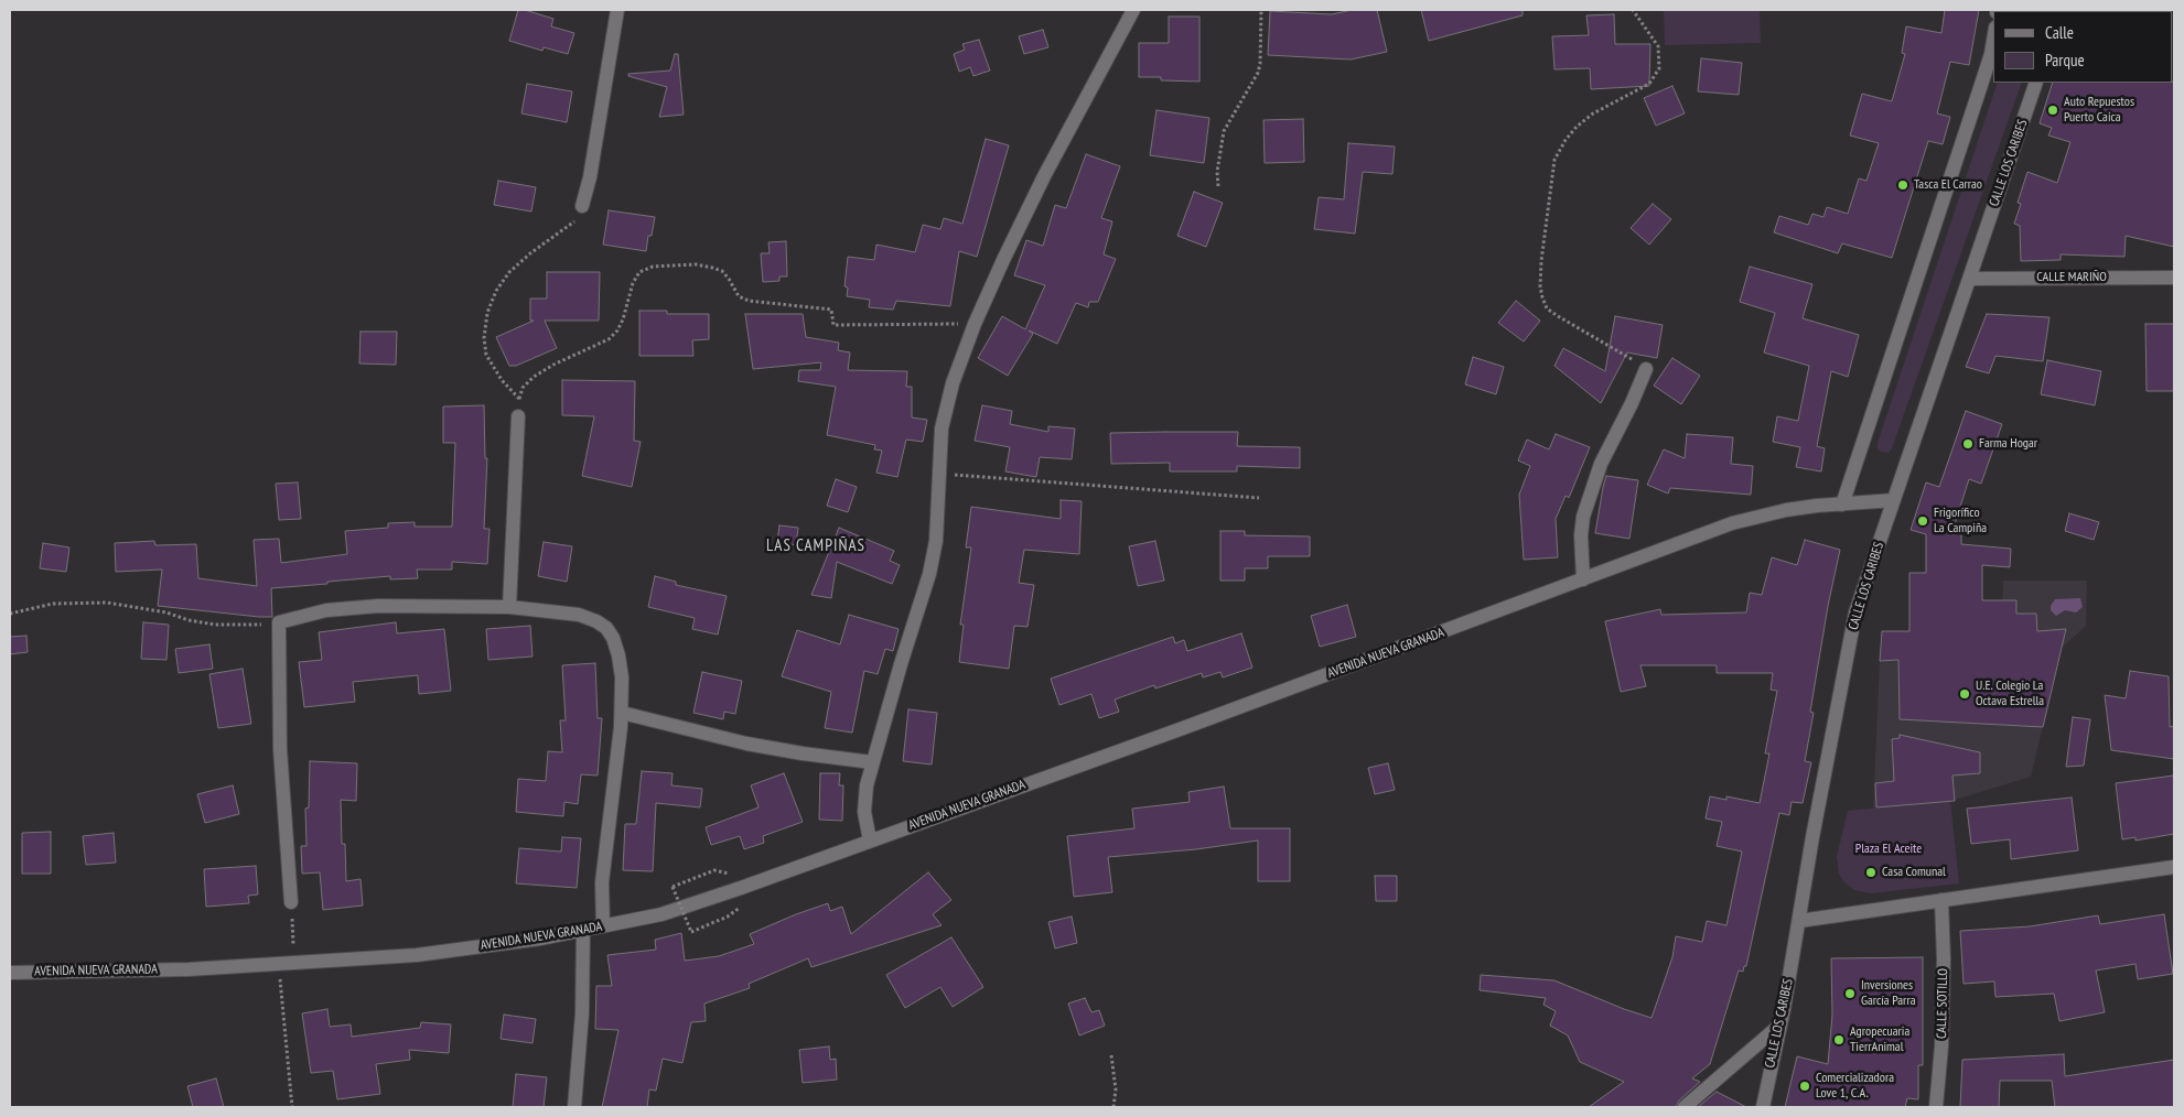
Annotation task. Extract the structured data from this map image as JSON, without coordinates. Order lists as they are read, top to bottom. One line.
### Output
{"streets":{"street":["CALLE LOS CARIBES","CALLE MARIÑO","AVENIDA NUEVA GRANADA","CALLE SOTILLO"]},"crossings":[["CALLE LOS CARIBES","CALLE MARIÑO"],["CALLE LOS CARIBES","AVENIDA NUEVA GRANADA"]],"districts":["LAS CAMPIÑAS"],"parks":["Plaza El Aceite"],"places":["Auto Repuestos Puerto Caica","Tasca El Carrao","Farma Hogar","Frigorífico La Campiña","U.E. Colegio La Octava Estrella","Casa Comunal","Inversiones García Parra","Agropecuaria TierrAnimal","Comercializadora Love 1, C.A."],"legend":["Calle","Parque"]}
